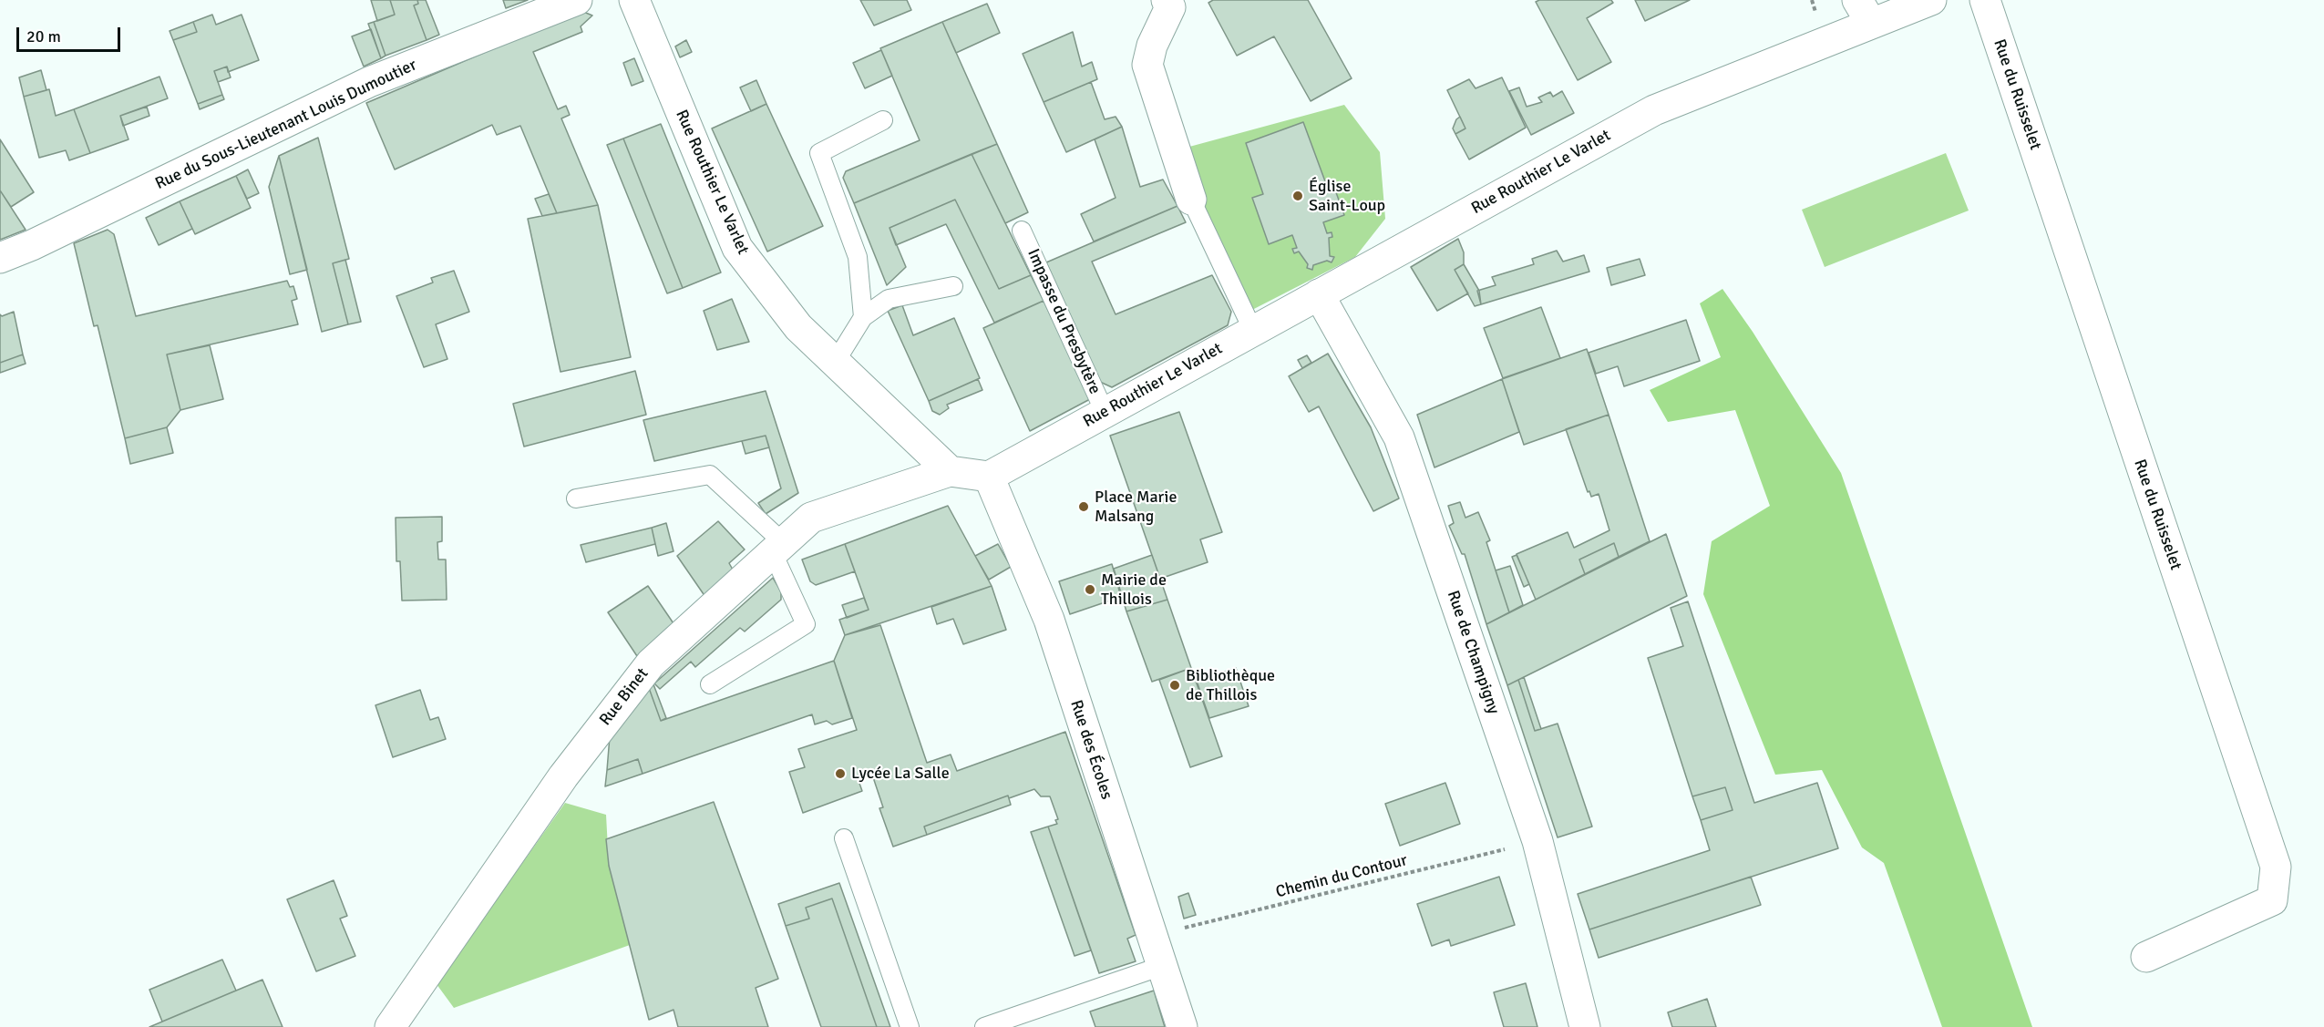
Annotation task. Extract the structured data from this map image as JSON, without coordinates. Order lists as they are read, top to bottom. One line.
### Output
{"streets":{"street":["Rue du Ruisselet","Rue du Sous-Lieutenant Louis Dumoutier","Rue Routhier Le Varlet","Rue de Champigny","Rue Binet","Rue des Écoles"],"lane":["Impasse du Presbytère"],"path":["Chemin du Contour"]},"crossings":[["Rue Routhier Le Varlet","Impasse du Presbytère"],["Rue Routhier Le Varlet","Rue de Champigny"],["Rue Routhier Le Varlet","Rue Binet"],["Rue Routhier Le Varlet","Rue des Écoles"],["Rue de Champigny","Chemin du Contour"],["Rue des Écoles","Chemin du Contour"]],"places":["Église Saint-Loup","Place Marie Malsang","Mairie de Thillois","Bibliothèque de Thillois","Lycée La Salle"],"scale_bar":"20 m"}
